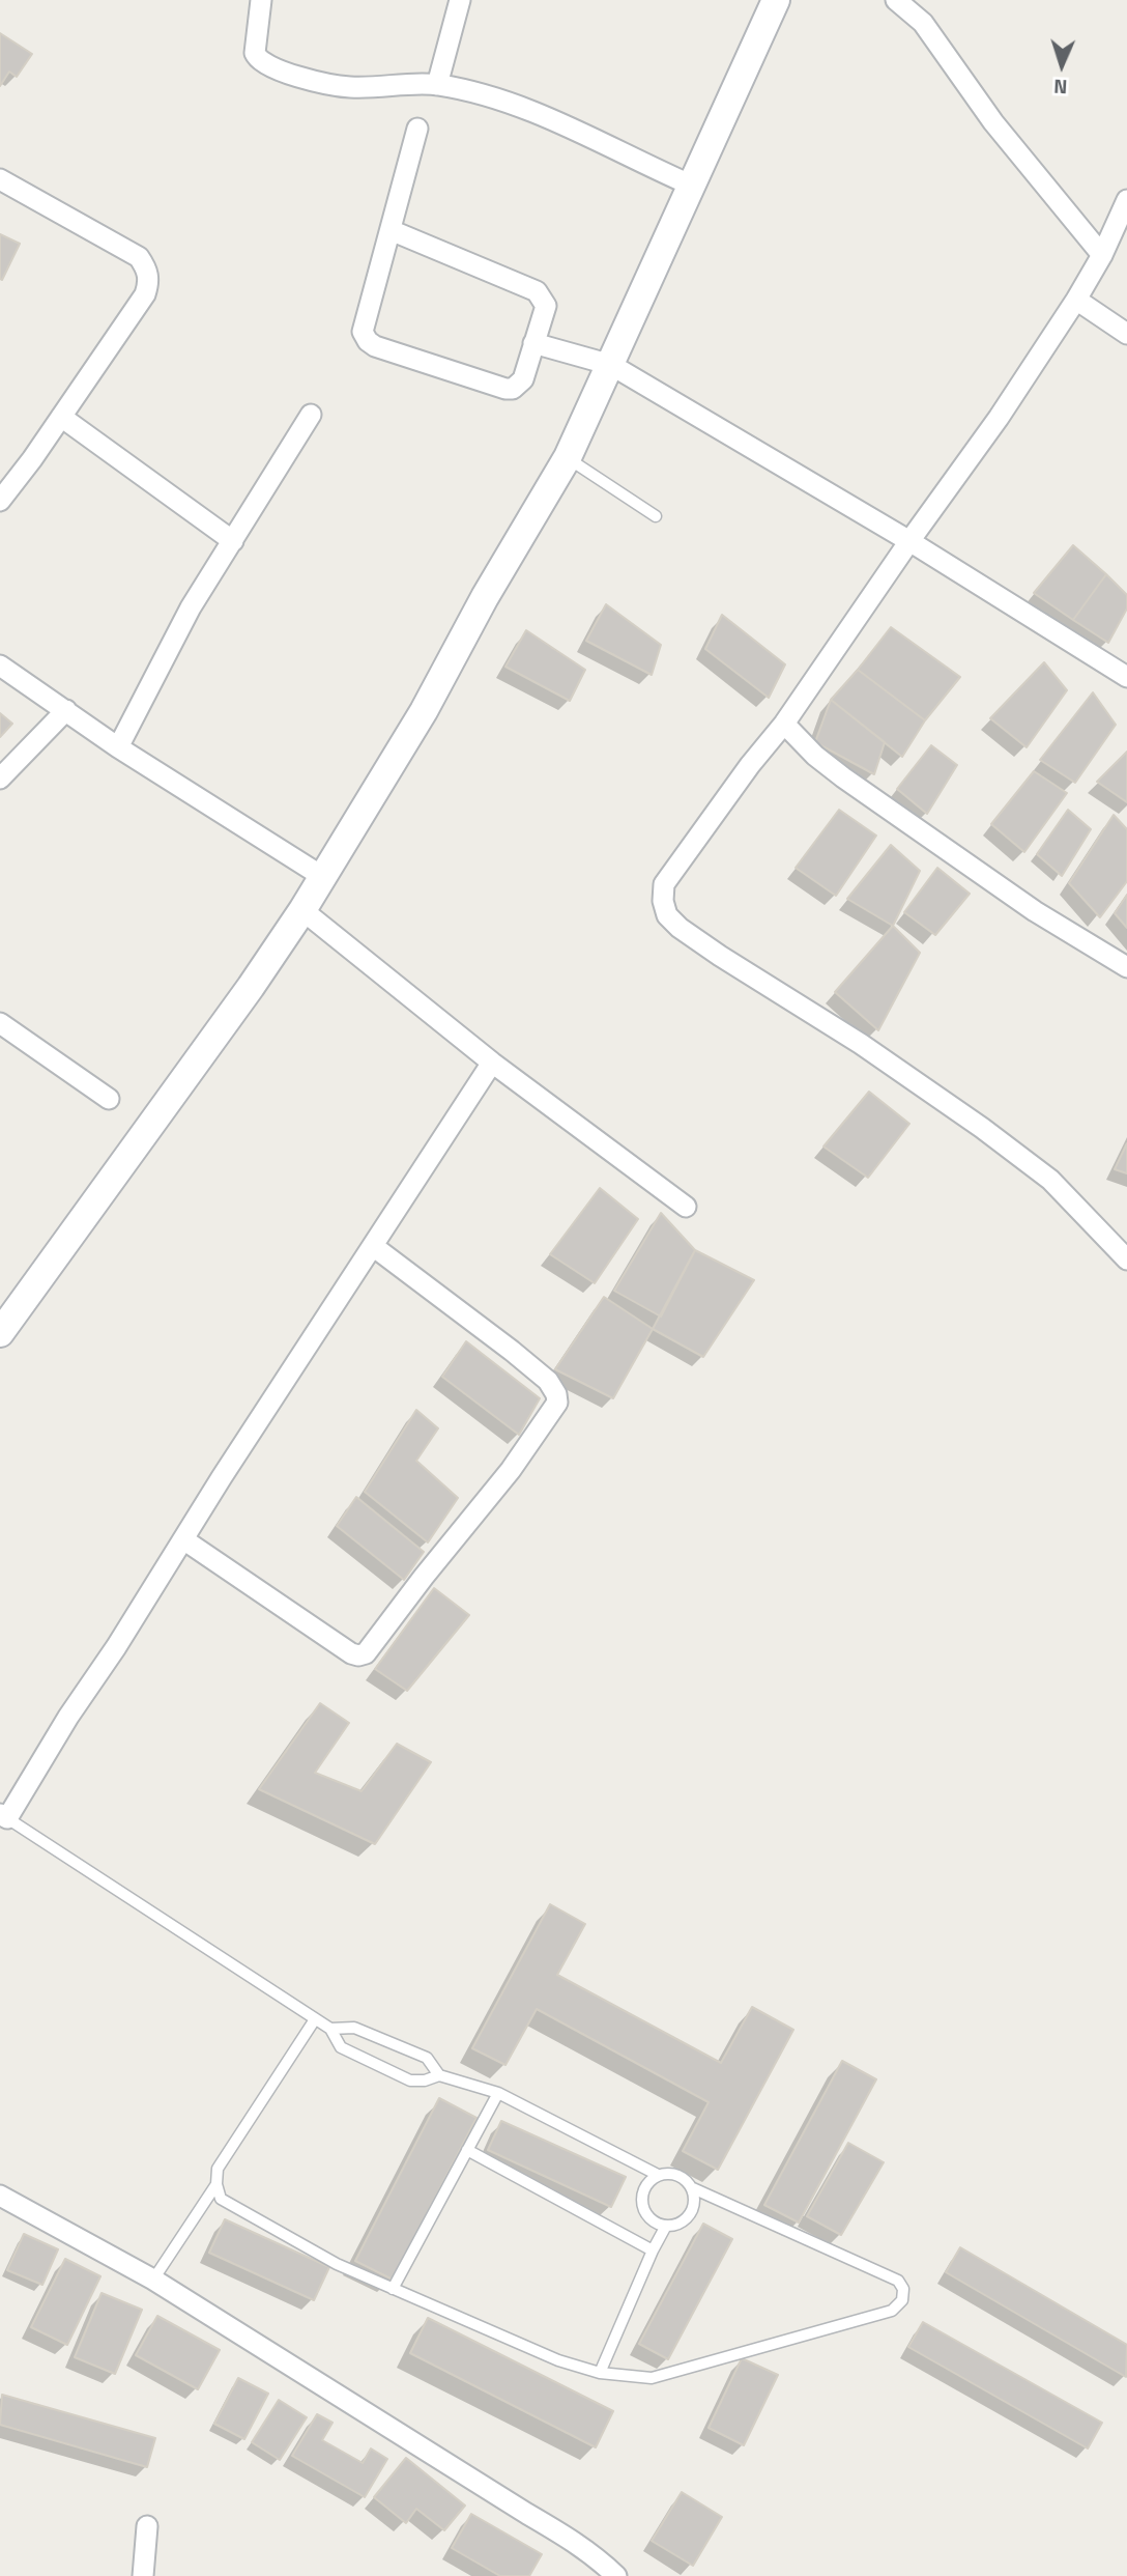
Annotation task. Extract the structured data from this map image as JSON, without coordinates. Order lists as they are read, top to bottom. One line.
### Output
{"north":"bottom"}
